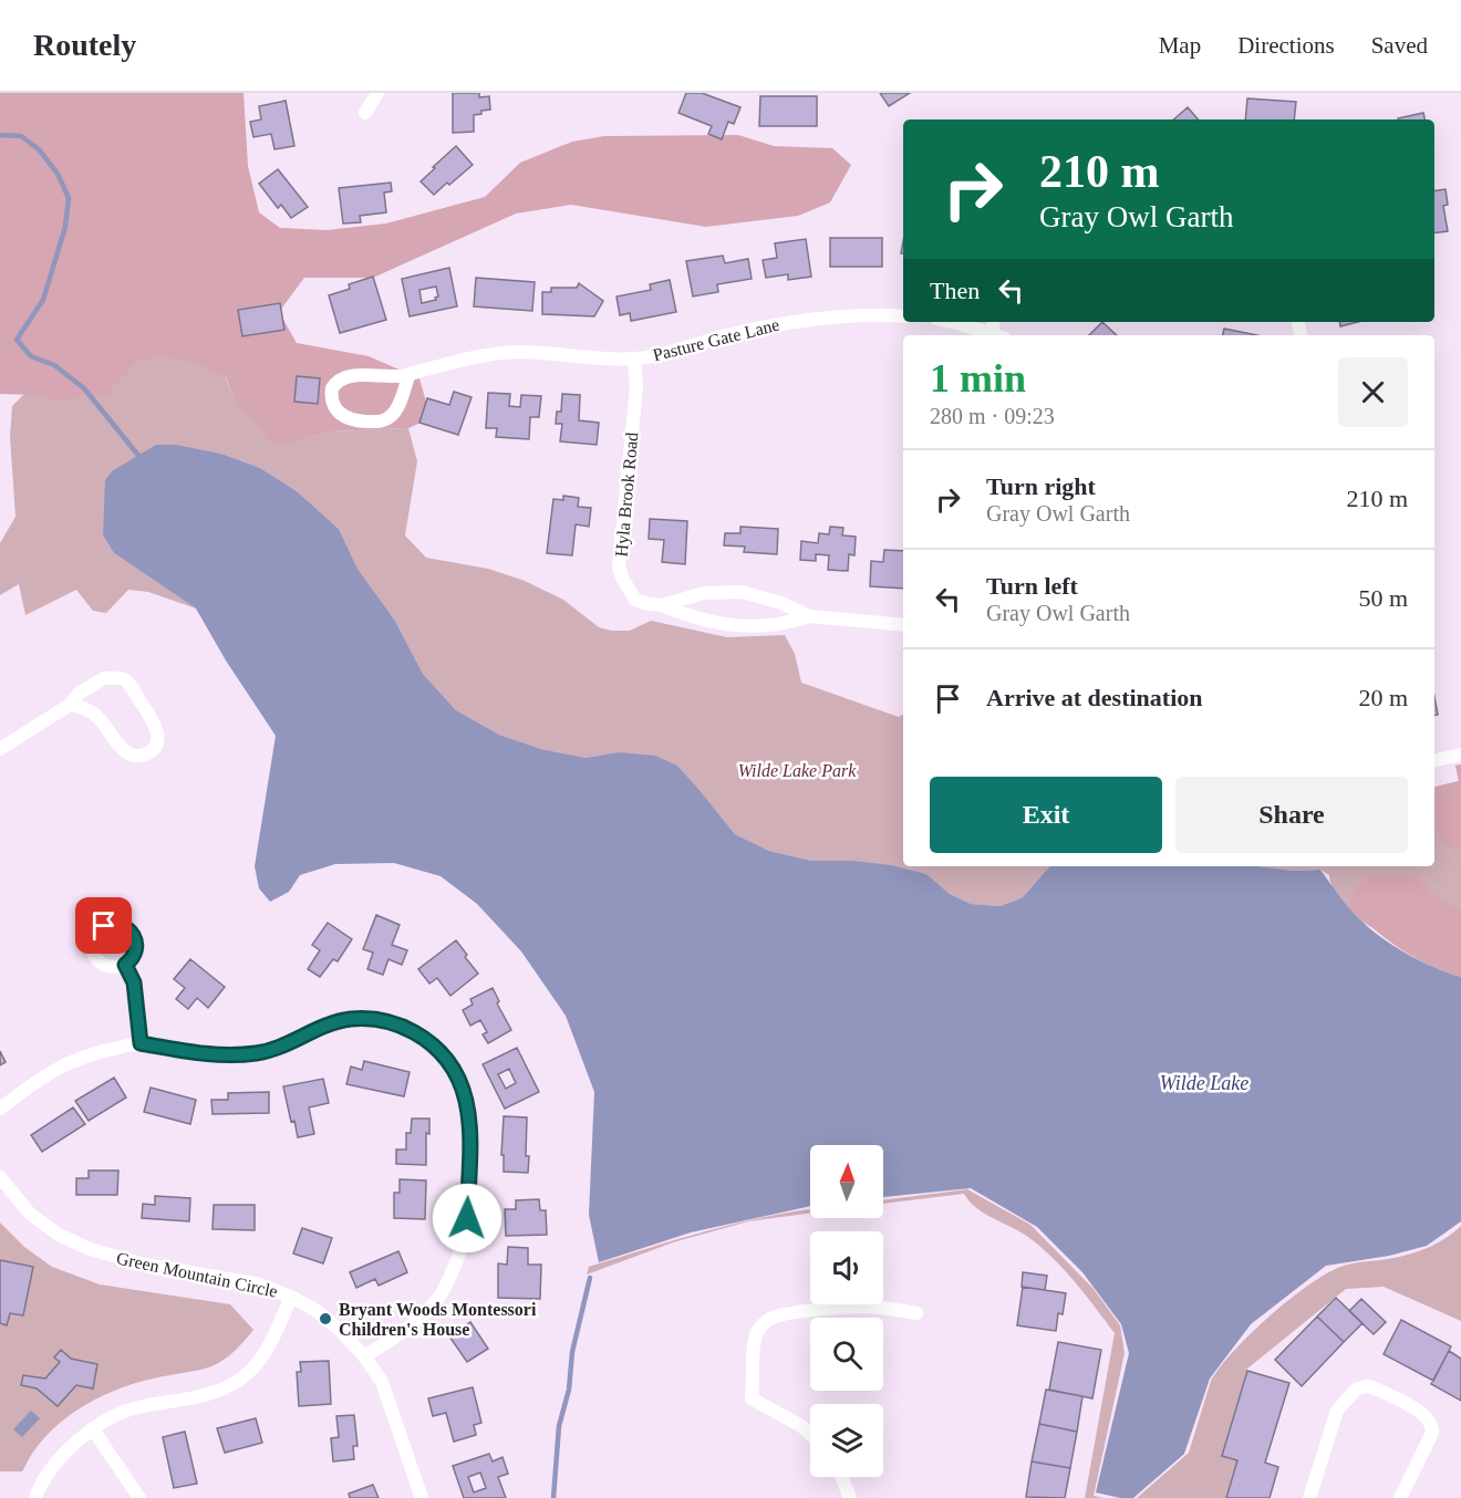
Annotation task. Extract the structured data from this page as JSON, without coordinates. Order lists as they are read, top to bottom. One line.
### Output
{"streets":{"street":["Pasture Gate Lane","Hyla Brook Road","Green Mountain Circle"]},"crossings":[["Pasture Gate Lane","Hyla Brook Road"]],"water":["Wilde Lake"],"parks":["Wilde Lake Park"],"places":["Bryant Woods Montessori Children's House"],"north":"top","page":{"header":"Routely","nav":["Map","Directions","Saved"],"turn":["210 m","Gray Owl Garth"],"then":"Then","heading":["1 min","280 m · 09:23"],"list":[{"name":"Turn right","note":"Gray Owl Garth","value":"210 m"},{"name":"Turn left","note":"Gray Owl Garth","value":"50 m"},{"name":"Arrive at destination","value":"20 m"}],"buttons":["Exit","Share"]}}
